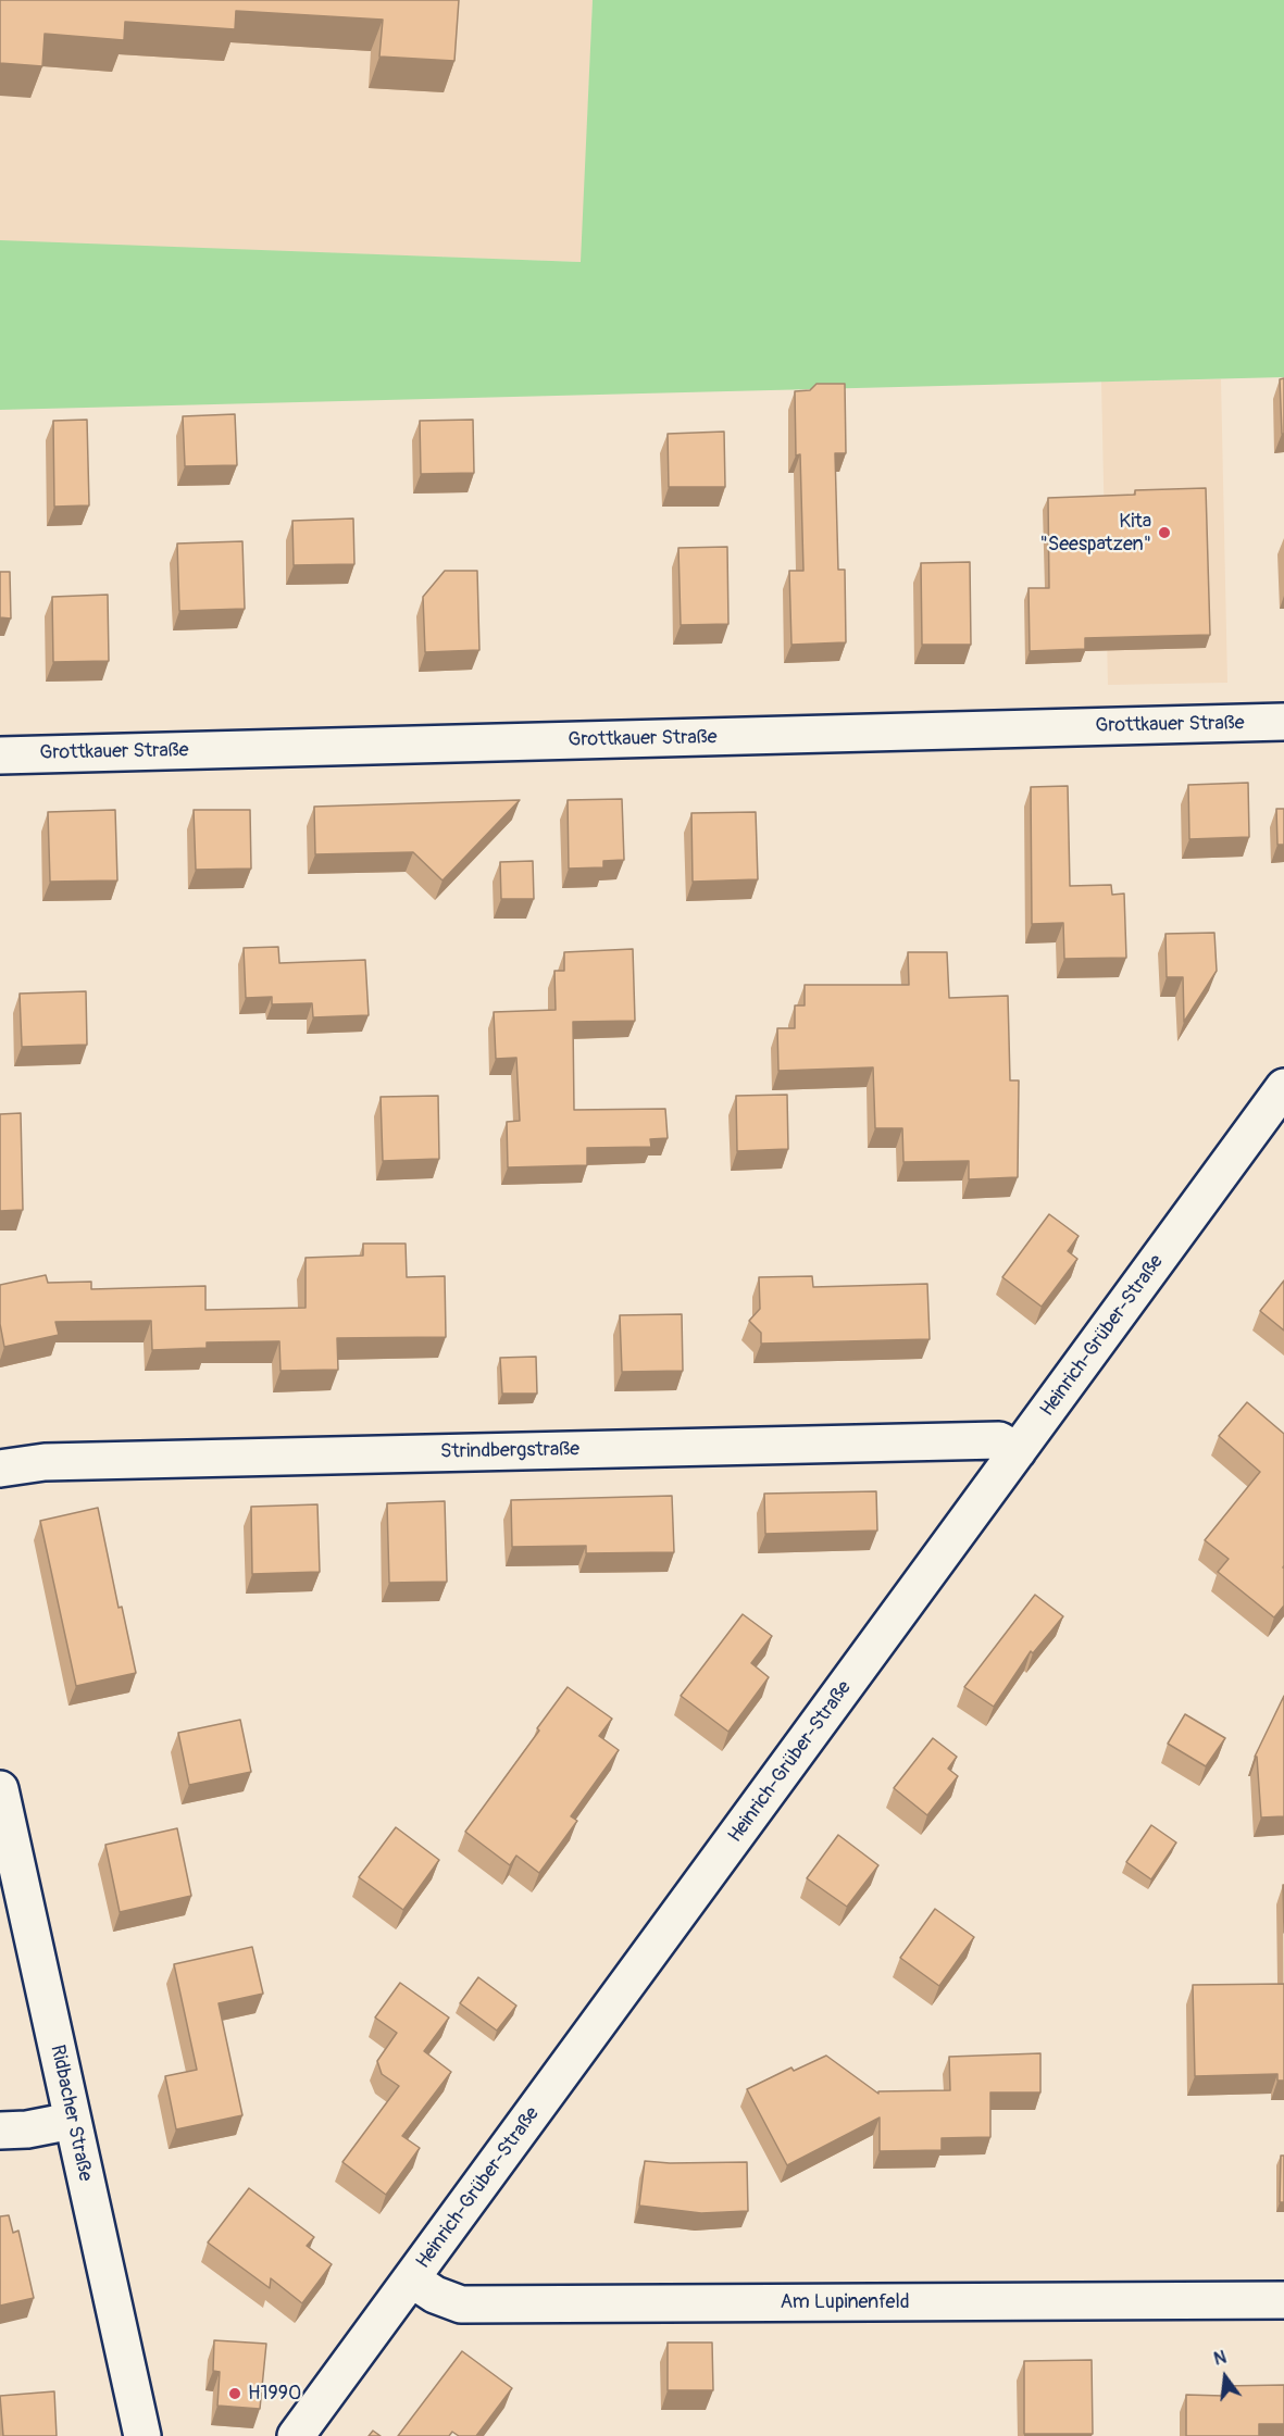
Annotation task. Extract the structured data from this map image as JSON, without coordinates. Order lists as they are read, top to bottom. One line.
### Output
{"streets":{"street":["Grottkauer Straße","Heinrich-Grüber-Straße","Strindbergstraße","Ridbacher Straße","Am Lupinenfeld"]},"crossings":[["Heinrich-Grüber-Straße","Strindbergstraße"],["Heinrich-Grüber-Straße","Am Lupinenfeld"]],"places":["Kita \"Seespatzen\"","H1990"],"north":"top"}
